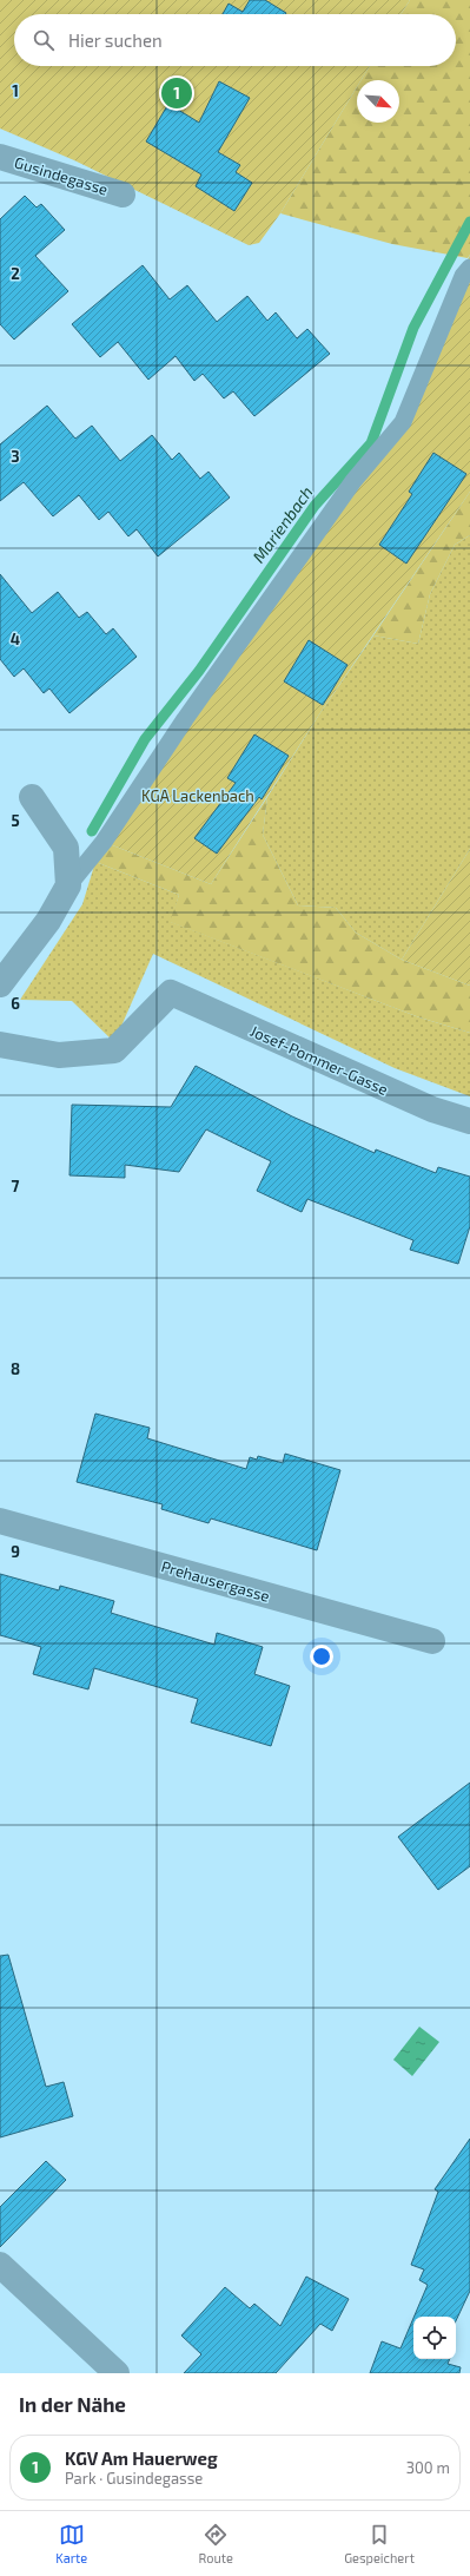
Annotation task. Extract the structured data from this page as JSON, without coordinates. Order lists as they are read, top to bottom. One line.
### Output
{"streets":{"street":["Gusindegasse","Josef-Pommer-Gasse","Prehausergasse"]},"water":["Marienbach"],"parks":["KGA Lackenbach"],"north":"bottom right","page":{"search":"Hier suchen","pins":"1","heading":"In der Nähe","list":[{"mark":"1","name":"KGV Am Hauerweg","note":"Park · Gusindegasse","value":"300 m"}],"nav":["Karte","Route","Gespeichert"]},"grid":{"rows":["1","2","3","4","5","6","7","8","9"]}}
